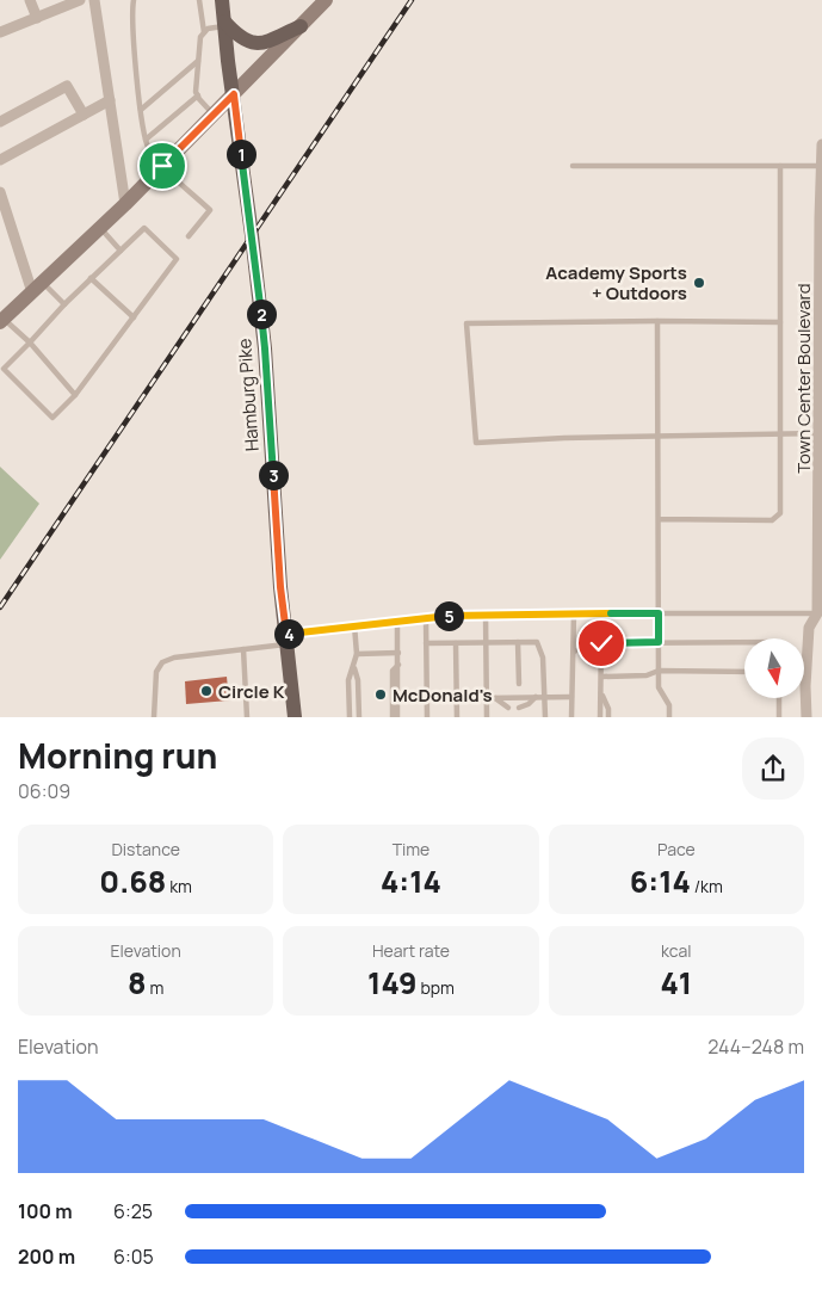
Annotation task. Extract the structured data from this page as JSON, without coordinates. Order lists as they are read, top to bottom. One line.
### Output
{"streets":{"main road":["Hamburg Pike"],"street":["Town Center Boulevard"]},"places":["Academy Sports + Outdoors","Circle K","McDonald's"],"north":"bottom","page":{"pins":["1","2","3","5","4"],"heading":["Morning run","06:09"],"stats":[["Distance","0.68 km"],["Time","4:14"],["Pace","6:14 /km"],["Elevation","8 m"],["Heart rate","149 bpm"],["kcal","41"]],"chart":["Elevation","244–248 m"],"list":[{"name":"100 m","note":"6:25"},{"name":"200 m","note":"6:05"}]}}
